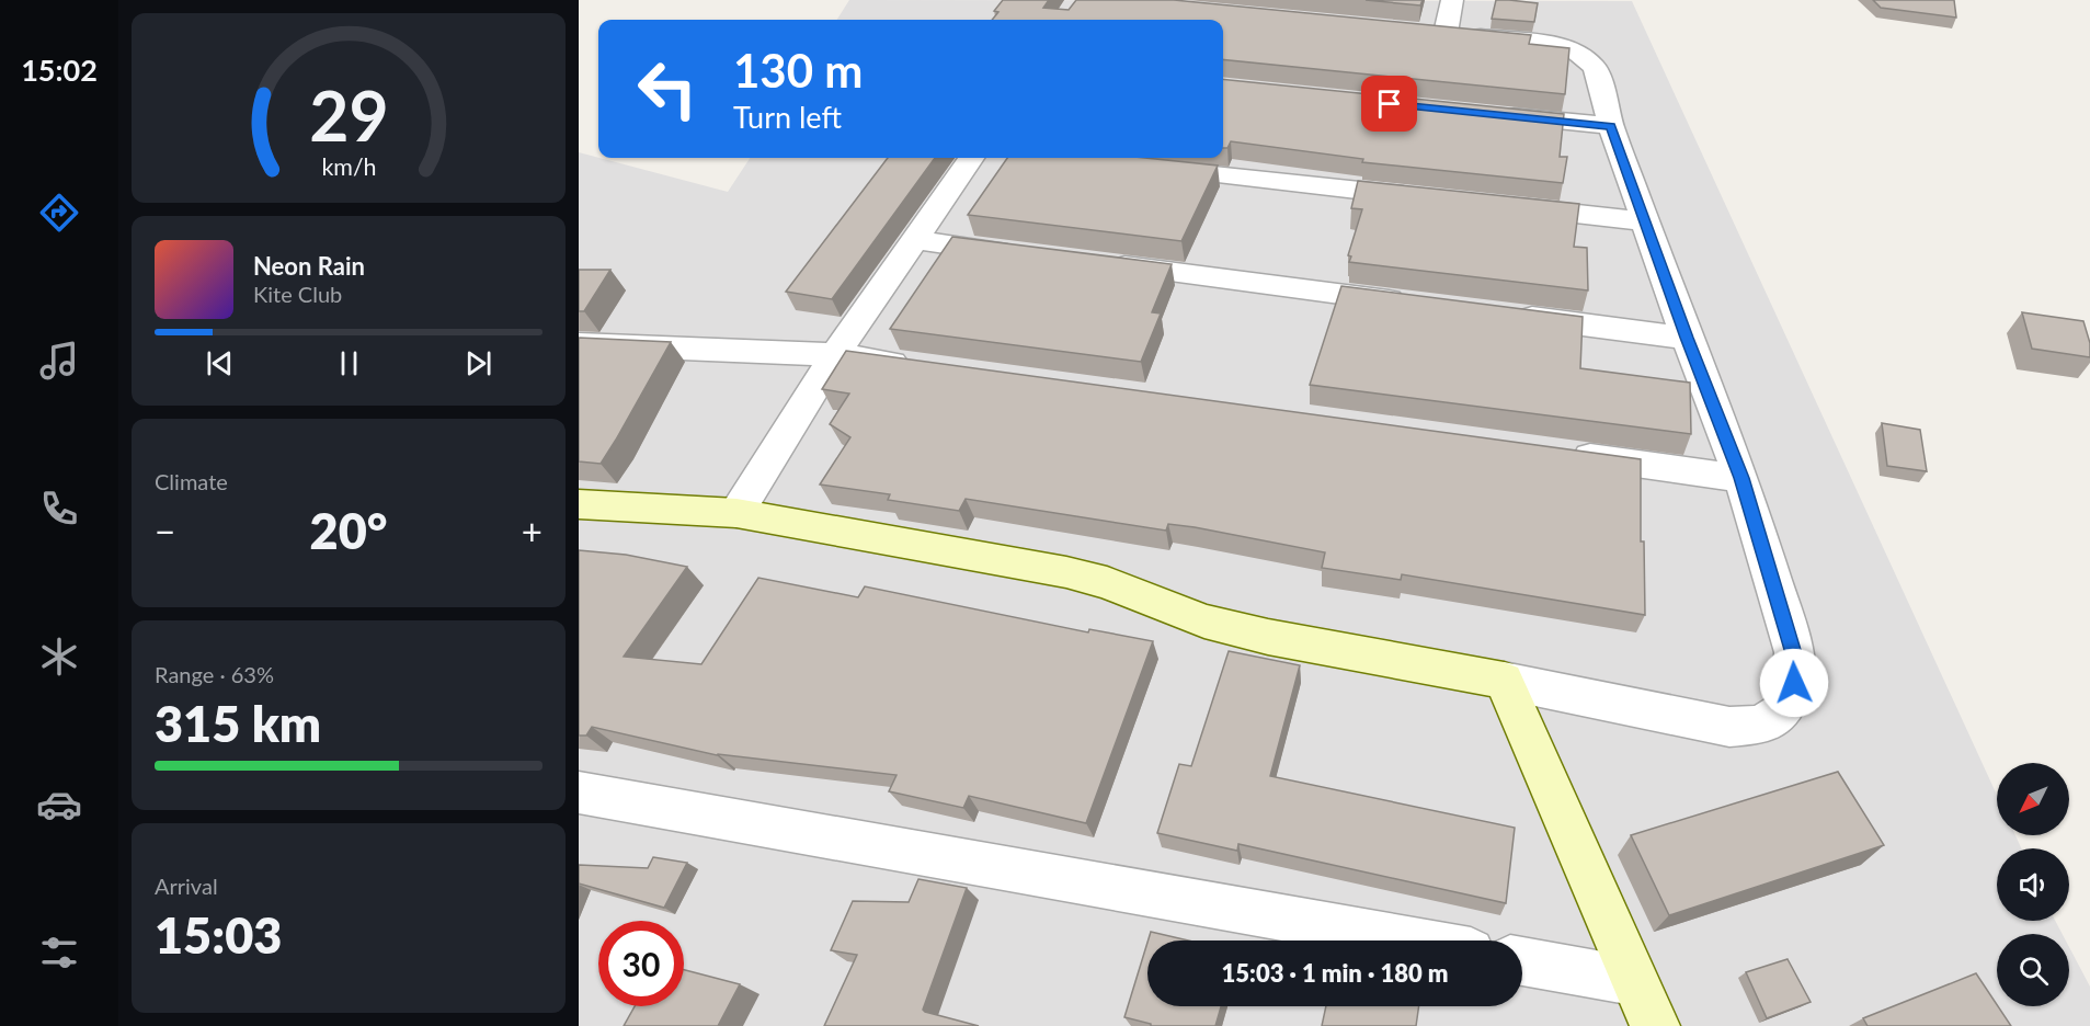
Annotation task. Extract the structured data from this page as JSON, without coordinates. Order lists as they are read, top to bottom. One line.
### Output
{"north":"bottom left","page":{"tabs":"15:02","turn":["130 m","Turn left"],"song":["Neon Rain","Kite Club"],"tile":["Climate",["Range · 63%","315 km"],["Arrival","15:03"]],"heat":["−","20°","+"],"limit":"30","trip":"15:03 · 1 min · 180 m","gauge":["29","km/h"]}}
